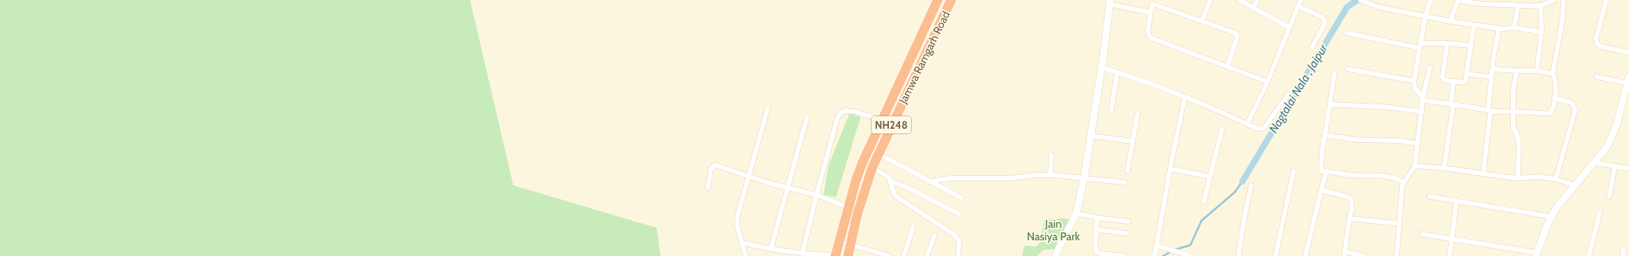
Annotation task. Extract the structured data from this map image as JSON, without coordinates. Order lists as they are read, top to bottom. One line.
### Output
{"streets":{"highway":["Jamwa Ramgarh Road","NH248"]},"water":["Nagtalai Nala , Jaipur"],"parks":["Jain Nasiya Park"]}
